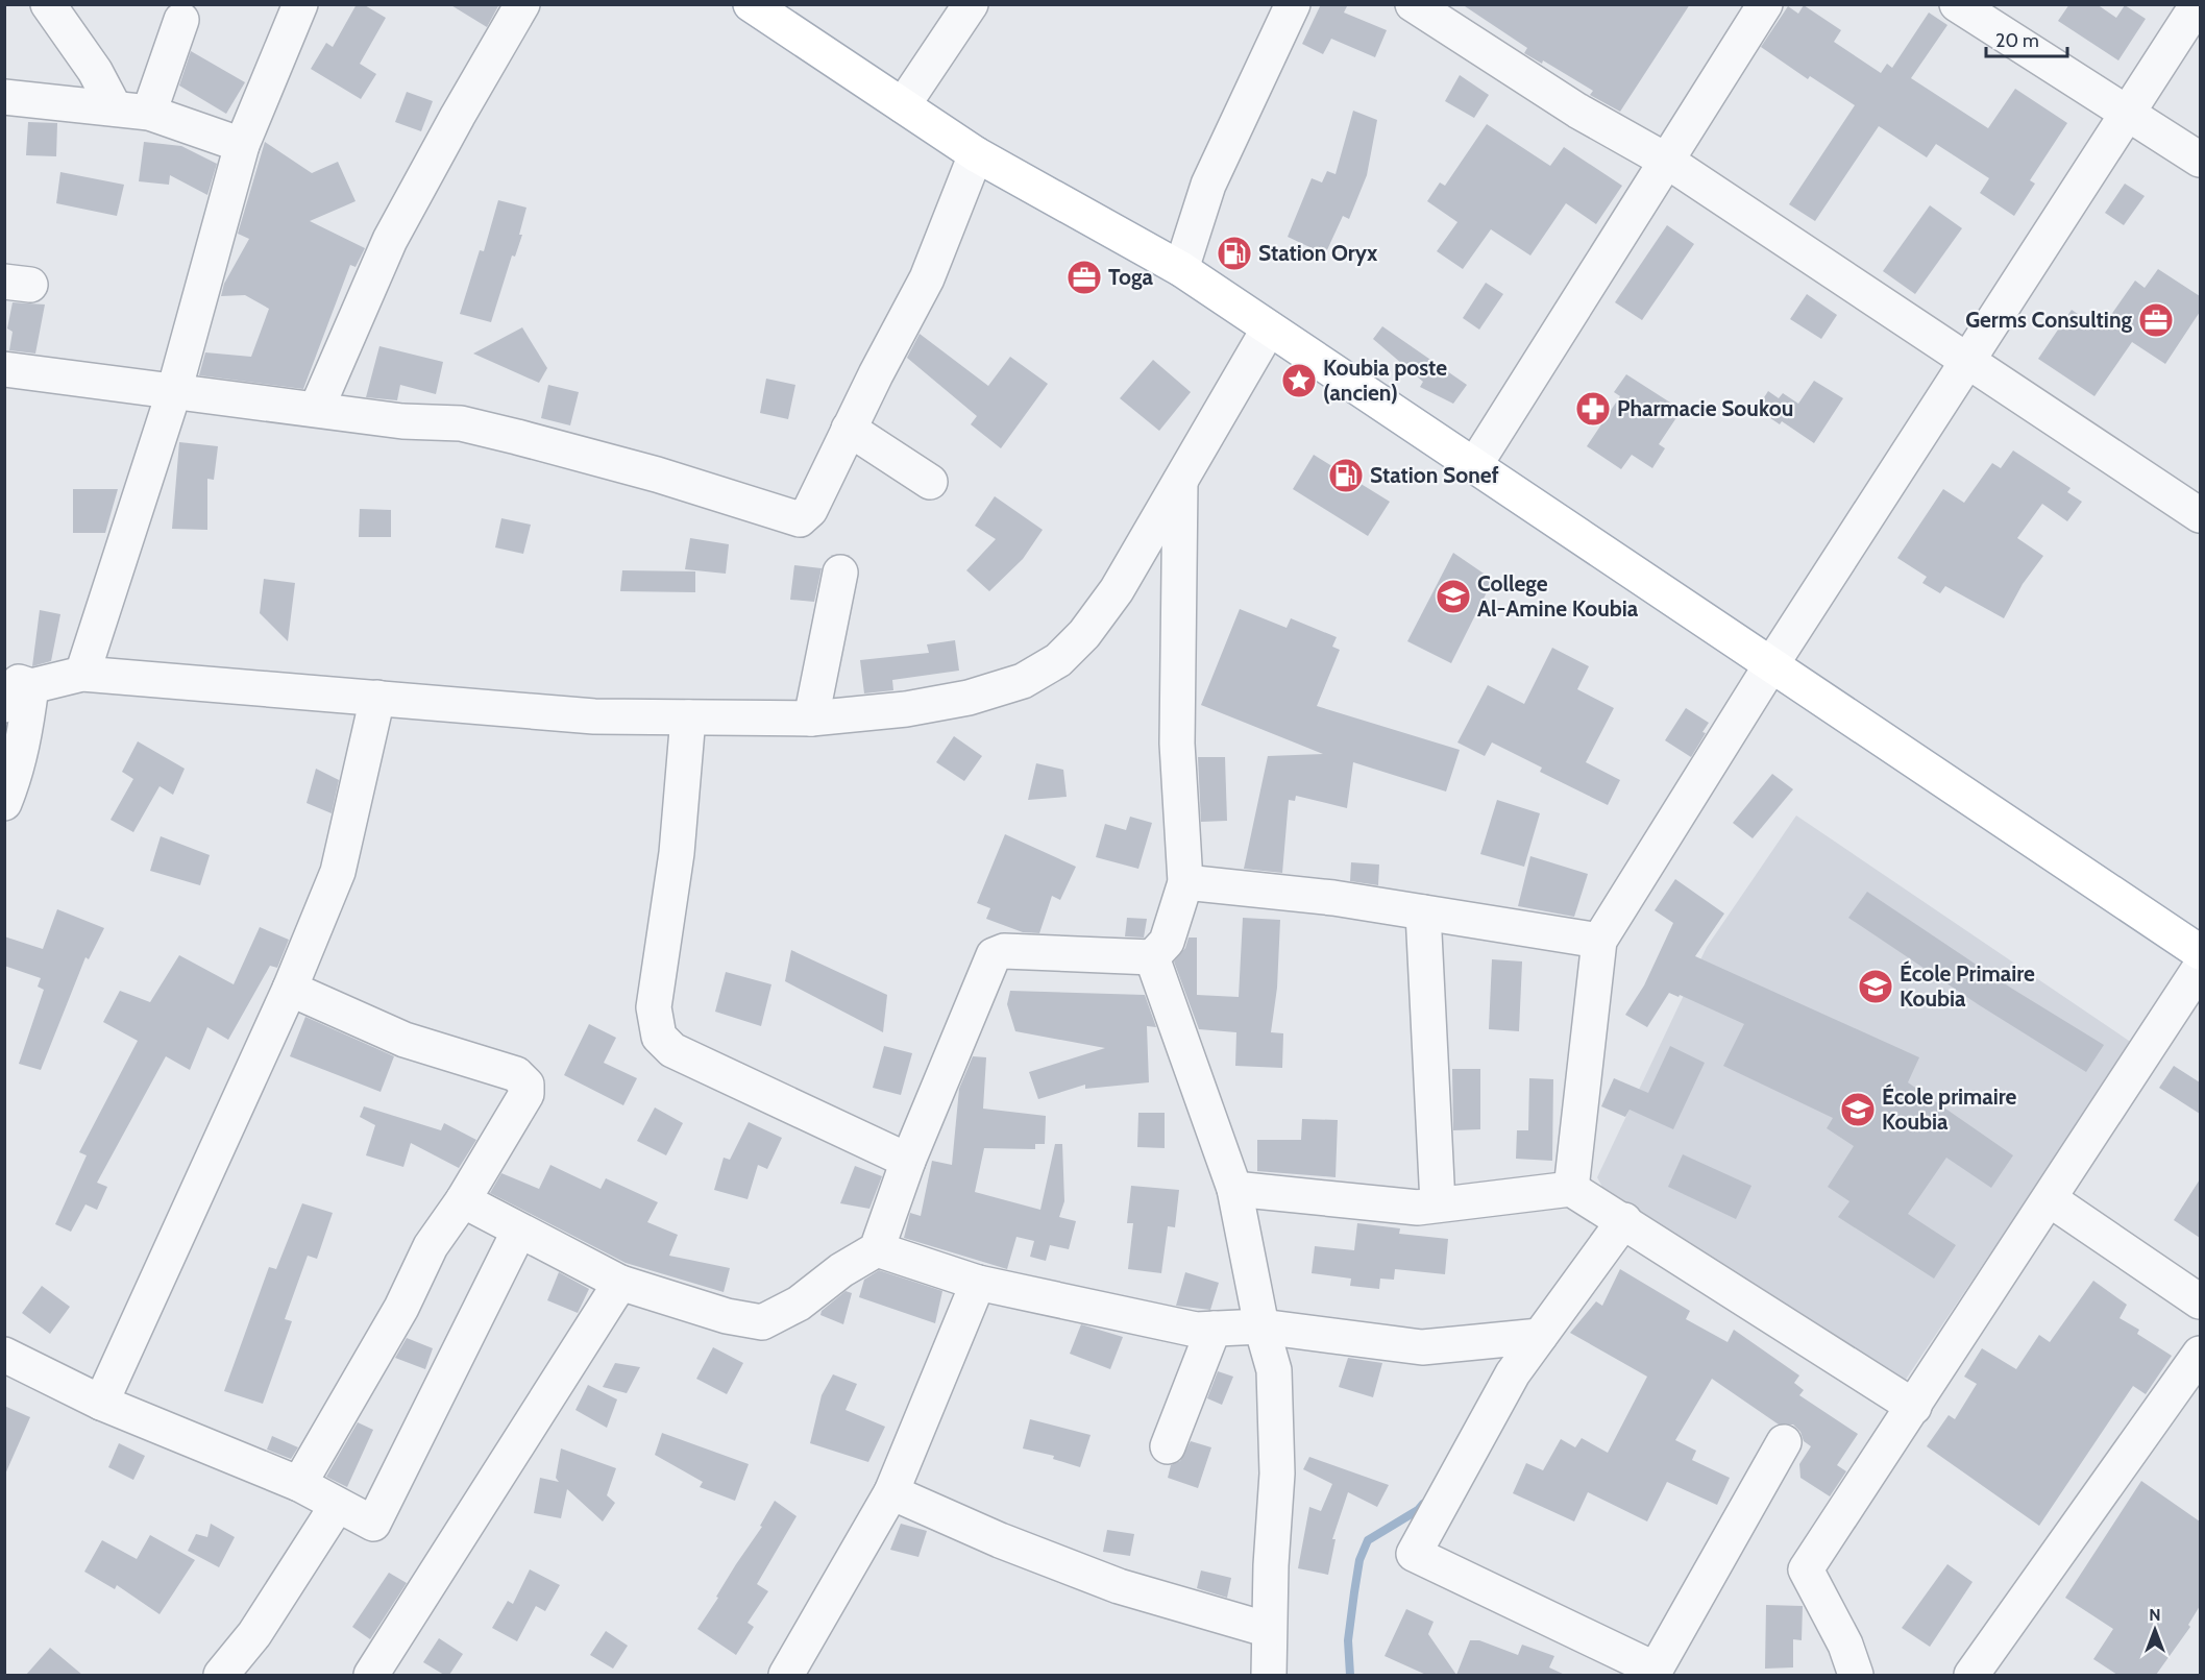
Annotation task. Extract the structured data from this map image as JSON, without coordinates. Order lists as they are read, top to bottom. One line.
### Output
{"places":{"fuel station":["Station Oryx","Station Sonef"],"office":["Toga","Germs Consulting"],"place":["Koubia poste (ancien)"],"pharmacy":["Pharmacie Soukou"],"school or university":["College Al-Amine Koubia","École Primaire Koubia","École primaire Koubia"]},"scale_bar":"20 m","north":"top"}
